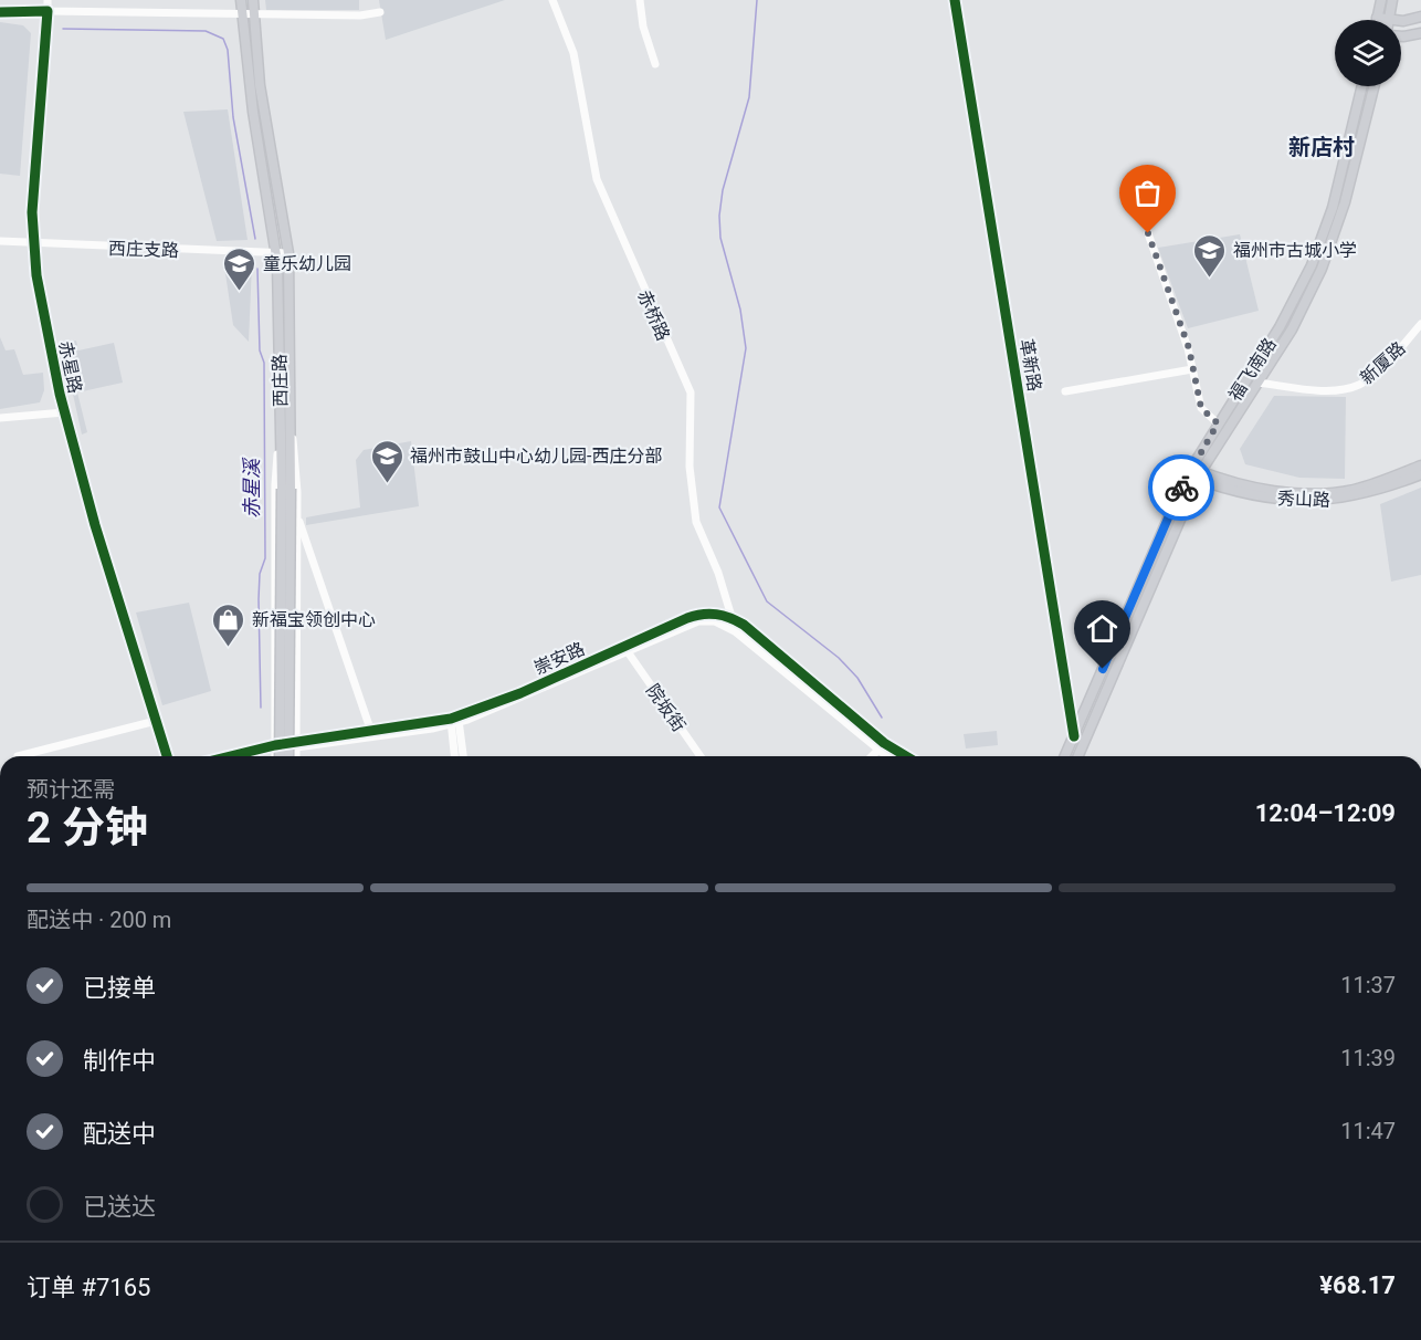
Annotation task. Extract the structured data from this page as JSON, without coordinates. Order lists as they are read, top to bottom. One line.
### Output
{"streets":{"main road":["福飞南路","西庄路","秀山路"],"street":["西庄支路","赤桥路","新厦路","革新路","赤星路","崇安路","院坂街"]},"crossings":[["西庄支路","赤星路"],["西庄支路","西庄路"],["赤桥路","崇安路"],["新厦路","福飞南路"],["革新路","福飞南路"],["福飞南路","秀山路"],["崇安路","院坂街"]],"districts":["新店村"],"water":["赤星溪"],"places":{"school or university":["福州市古城小学","童乐幼儿园","福州市鼓山中心幼儿园-西庄分部"],"shop":["新福宝领创中心"]},"page":{"heading":["2 分钟","预计还需","12:04–12:09"],"panel":["订单 #7165","¥68.17"],"bar":"配送中 · 200 m","list":[["已接单","11:37"],["制作中","11:39"],["配送中","11:47"],"已送达"]}}
